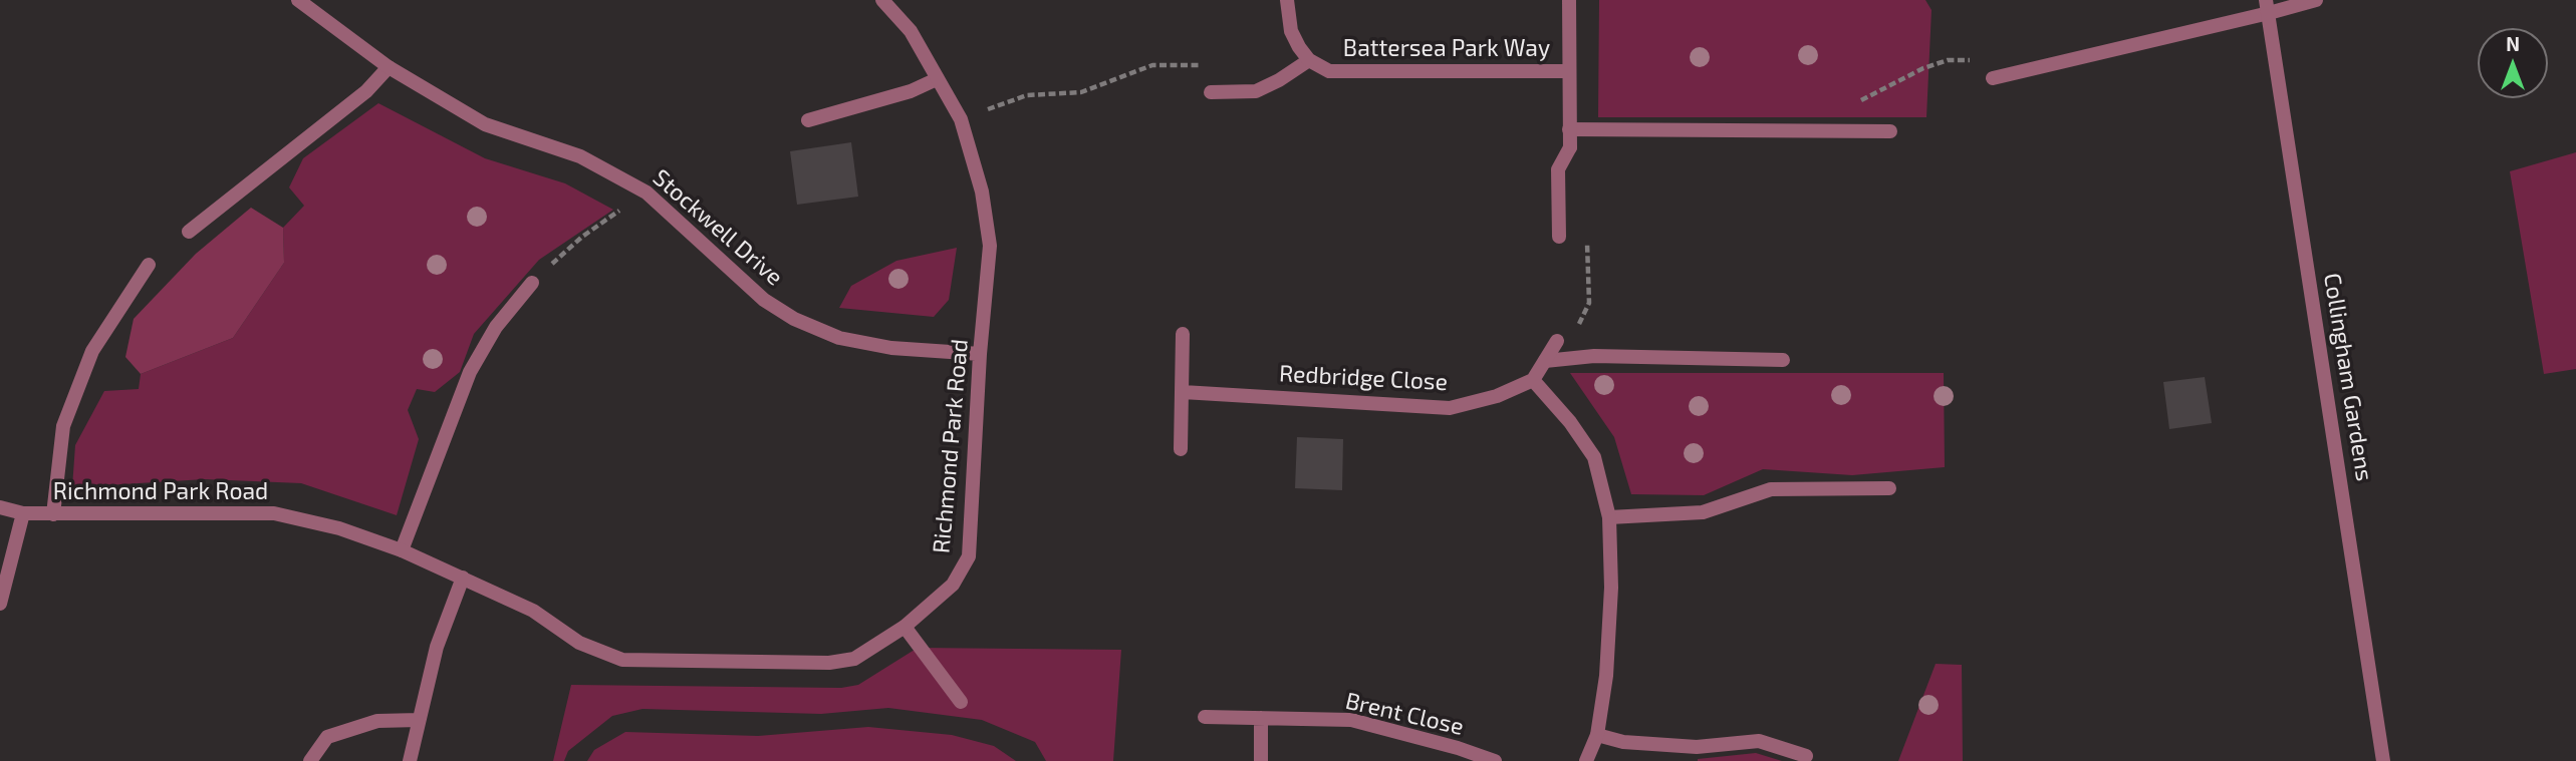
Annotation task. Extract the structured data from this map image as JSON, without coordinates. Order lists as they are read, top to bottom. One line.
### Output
{"streets":{"street":["Battersea Park Way","Stockwell Drive","Collingham Gardens","Redbridge Close","Richmond Park Road","Brent Close"]},"crossings":[["Stockwell Drive","Richmond Park Road"]],"north":"top"}
